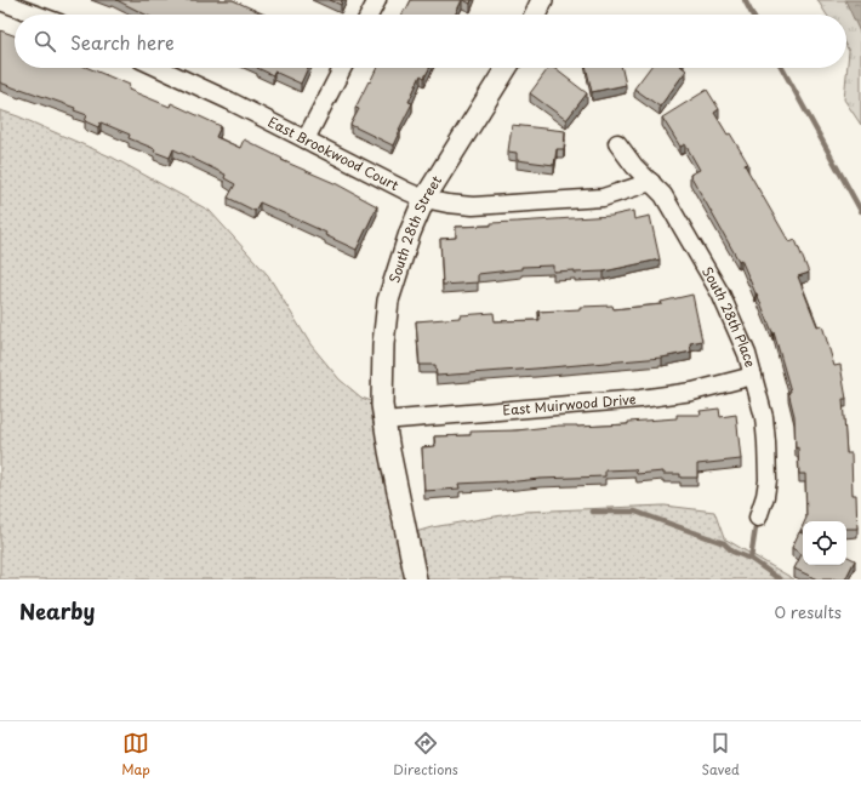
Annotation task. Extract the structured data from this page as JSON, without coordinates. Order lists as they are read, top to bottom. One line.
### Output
{"streets":{"street":["East Brookwood Court","South 28th Street","South 28th Place","East Muirwood Drive"]},"crossings":[["East Brookwood Court","South 28th Street"],["East Brookwood Court","South 28th Place"],["South 28th Street","East Muirwood Drive"],["South 28th Place","East Muirwood Drive"]],"page":{"search":"Search here","heading":["Nearby","0 results"],"nav":["Map","Directions","Saved"]}}
